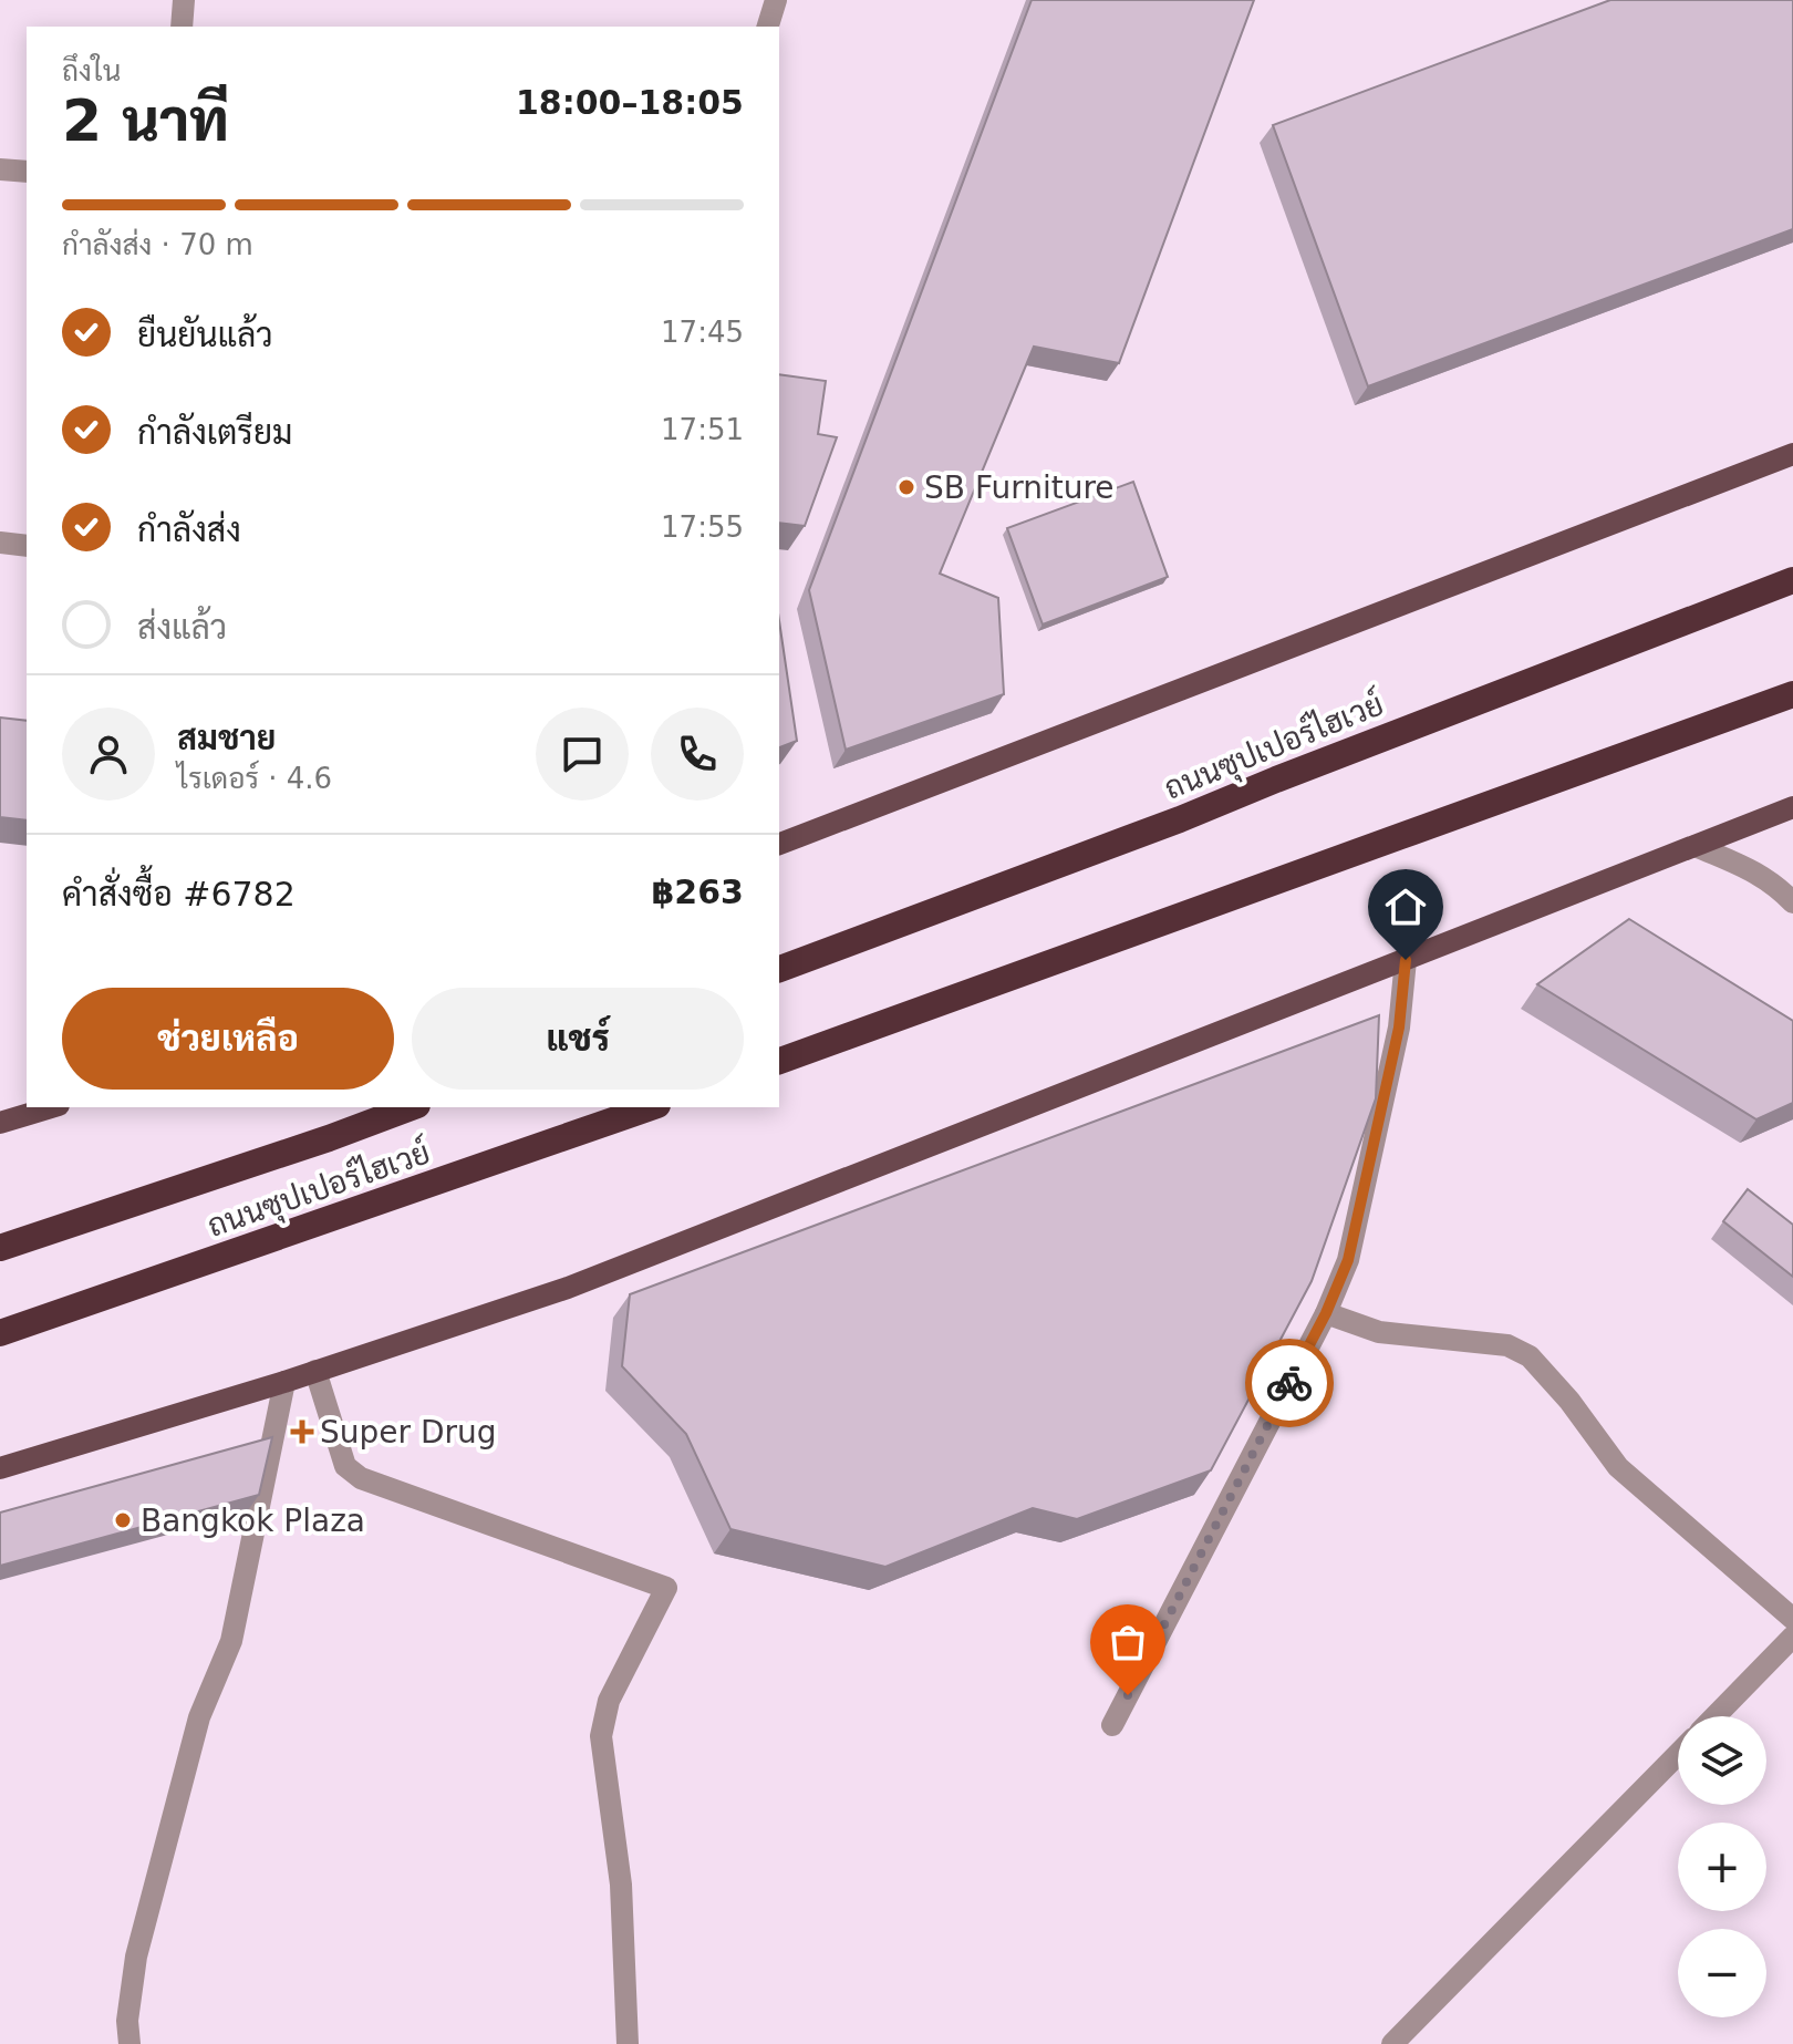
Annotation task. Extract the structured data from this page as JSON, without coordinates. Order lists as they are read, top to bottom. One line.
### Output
{"streets":{"highway":["ถนนซุปเปอร์ไฮเวย์"]},"places":{"other":["SB Furniture","Bangkok Plaza"],"health":["Super Drug"]},"page":{"heading":["2 นาที","ถึงใน","18:00–18:05"],"panel":["สมชาย","ไรเดอร์ · 4.6","คำสั่งซื้อ #6782","฿263"],"bar":"กำลังส่ง · 70 m","list":[["ยืนยันแล้ว","17:45"],["กำลังเตรียม","17:51"],["กำลังส่ง","17:55"],"ส่งแล้ว"],"buttons":["ช่วยเหลือ","แชร์"],"map_buttons":["+","−"]}}
